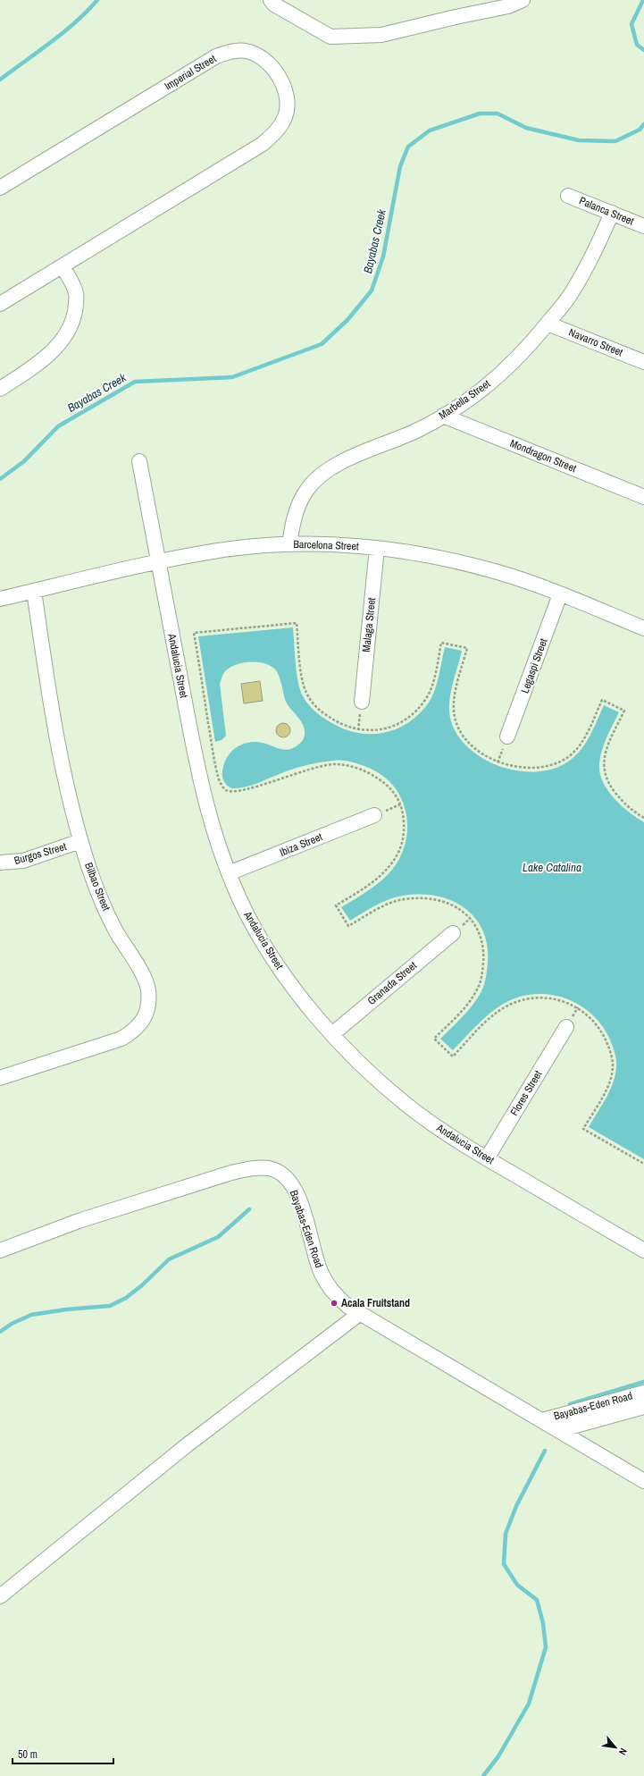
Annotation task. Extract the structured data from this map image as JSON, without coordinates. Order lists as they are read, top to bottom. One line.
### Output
{"streets":{"street":["Imperial Street","Palanca Street","Navarro Street","Marbella Street","Mondragon Street","Barcelona Street","Malaga Street","Andalucia Street","Legaspi Street","Ibiza Street","Burgos Street","Bilbao Street","Granada Street","Flores Street","Bayabas-Eden Road"]},"crossings":[["Palanca Street","Marbella Street"],["Navarro Street","Marbella Street"],["Marbella Street","Mondragon Street"],["Marbella Street","Barcelona Street"],["Barcelona Street","Malaga Street"],["Barcelona Street","Andalucia Street"],["Barcelona Street","Legaspi Street"],["Barcelona Street","Bilbao Street"],["Andalucia Street","Ibiza Street"],["Andalucia Street","Granada Street"],["Andalucia Street","Flores Street"],["Burgos Street","Bilbao Street"]],"water":["Bayabas Creek","Lake Catalina"],"places":["Acala Fruitstand"],"scale_bar":"50 m","north":"bottom right"}
